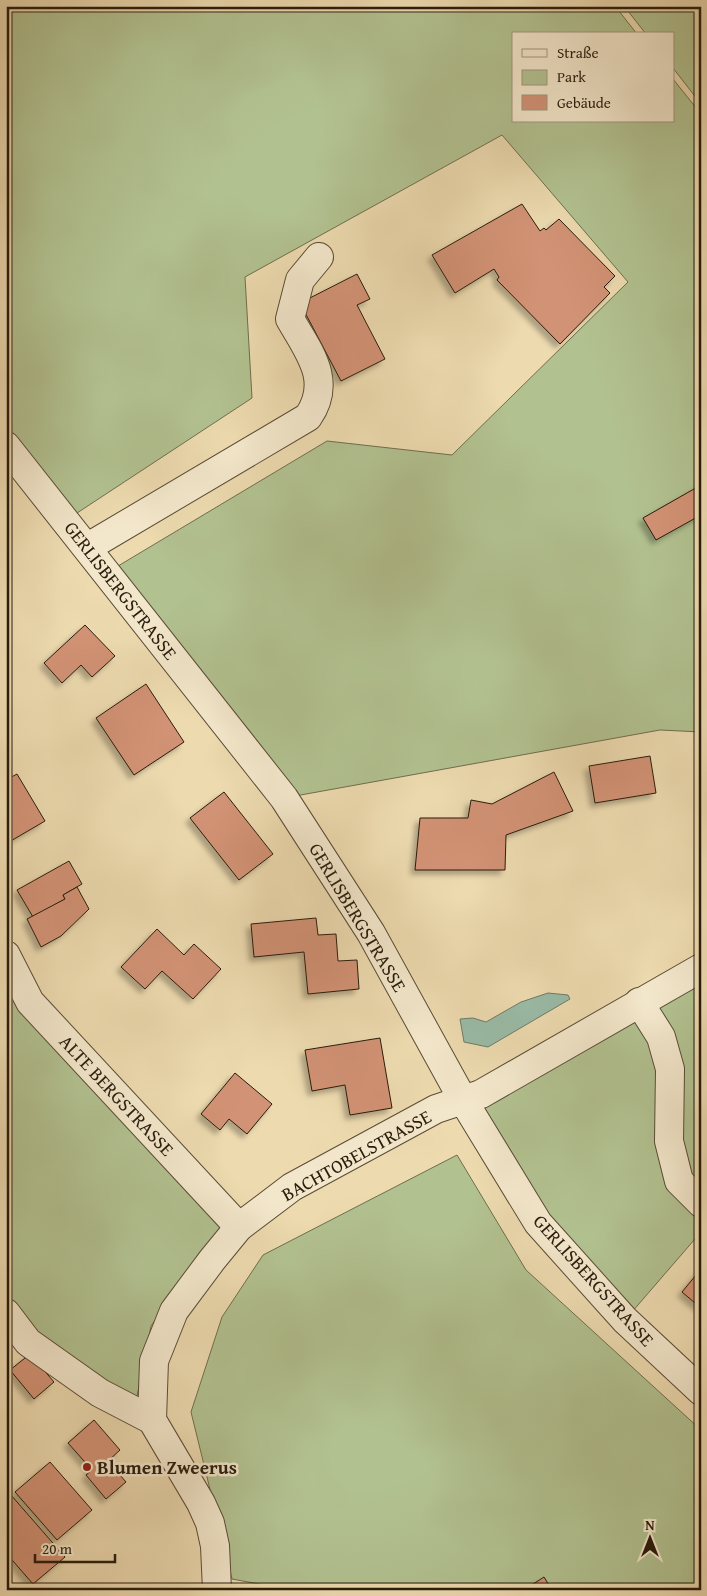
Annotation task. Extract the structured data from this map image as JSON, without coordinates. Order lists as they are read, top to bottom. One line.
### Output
{"streets":{"street":["GERLISBERGSTRASSE","ALTE BERGSTRASSE","BACHTOBELSTRASSE"]},"crossings":[["GERLISBERGSTRASSE","BACHTOBELSTRASSE"],["ALTE BERGSTRASSE","BACHTOBELSTRASSE"]],"places":["Blumen Zweerus"],"legend":["Straße","Park","Gebäude"],"scale_bar":"20 m","north":"top"}
